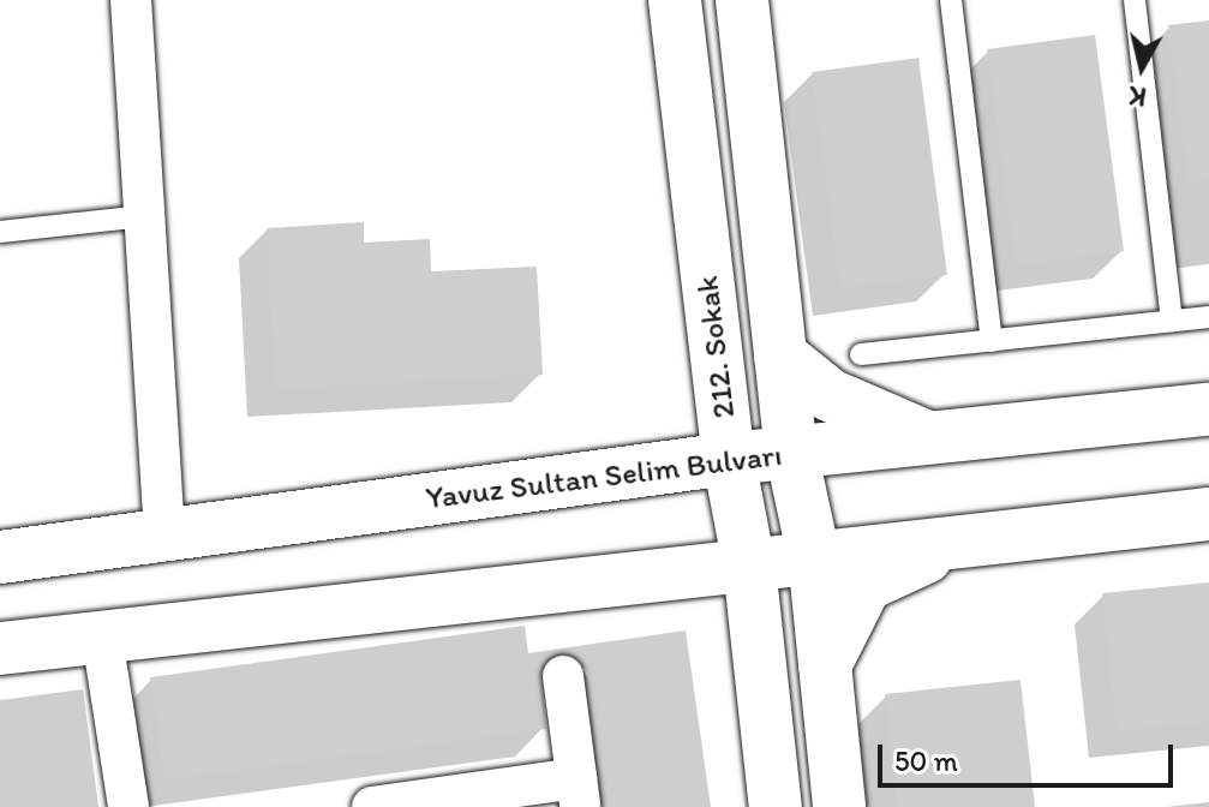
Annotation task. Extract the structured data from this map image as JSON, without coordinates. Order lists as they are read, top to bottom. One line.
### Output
{"streets":{"main road":["212. Sokak","Yavuz Sultan Selim Bulvarı"]},"crossings":[["212. Sokak","Yavuz Sultan Selim Bulvarı"]],"scale_bar":"50 m","north":"bottom"}
